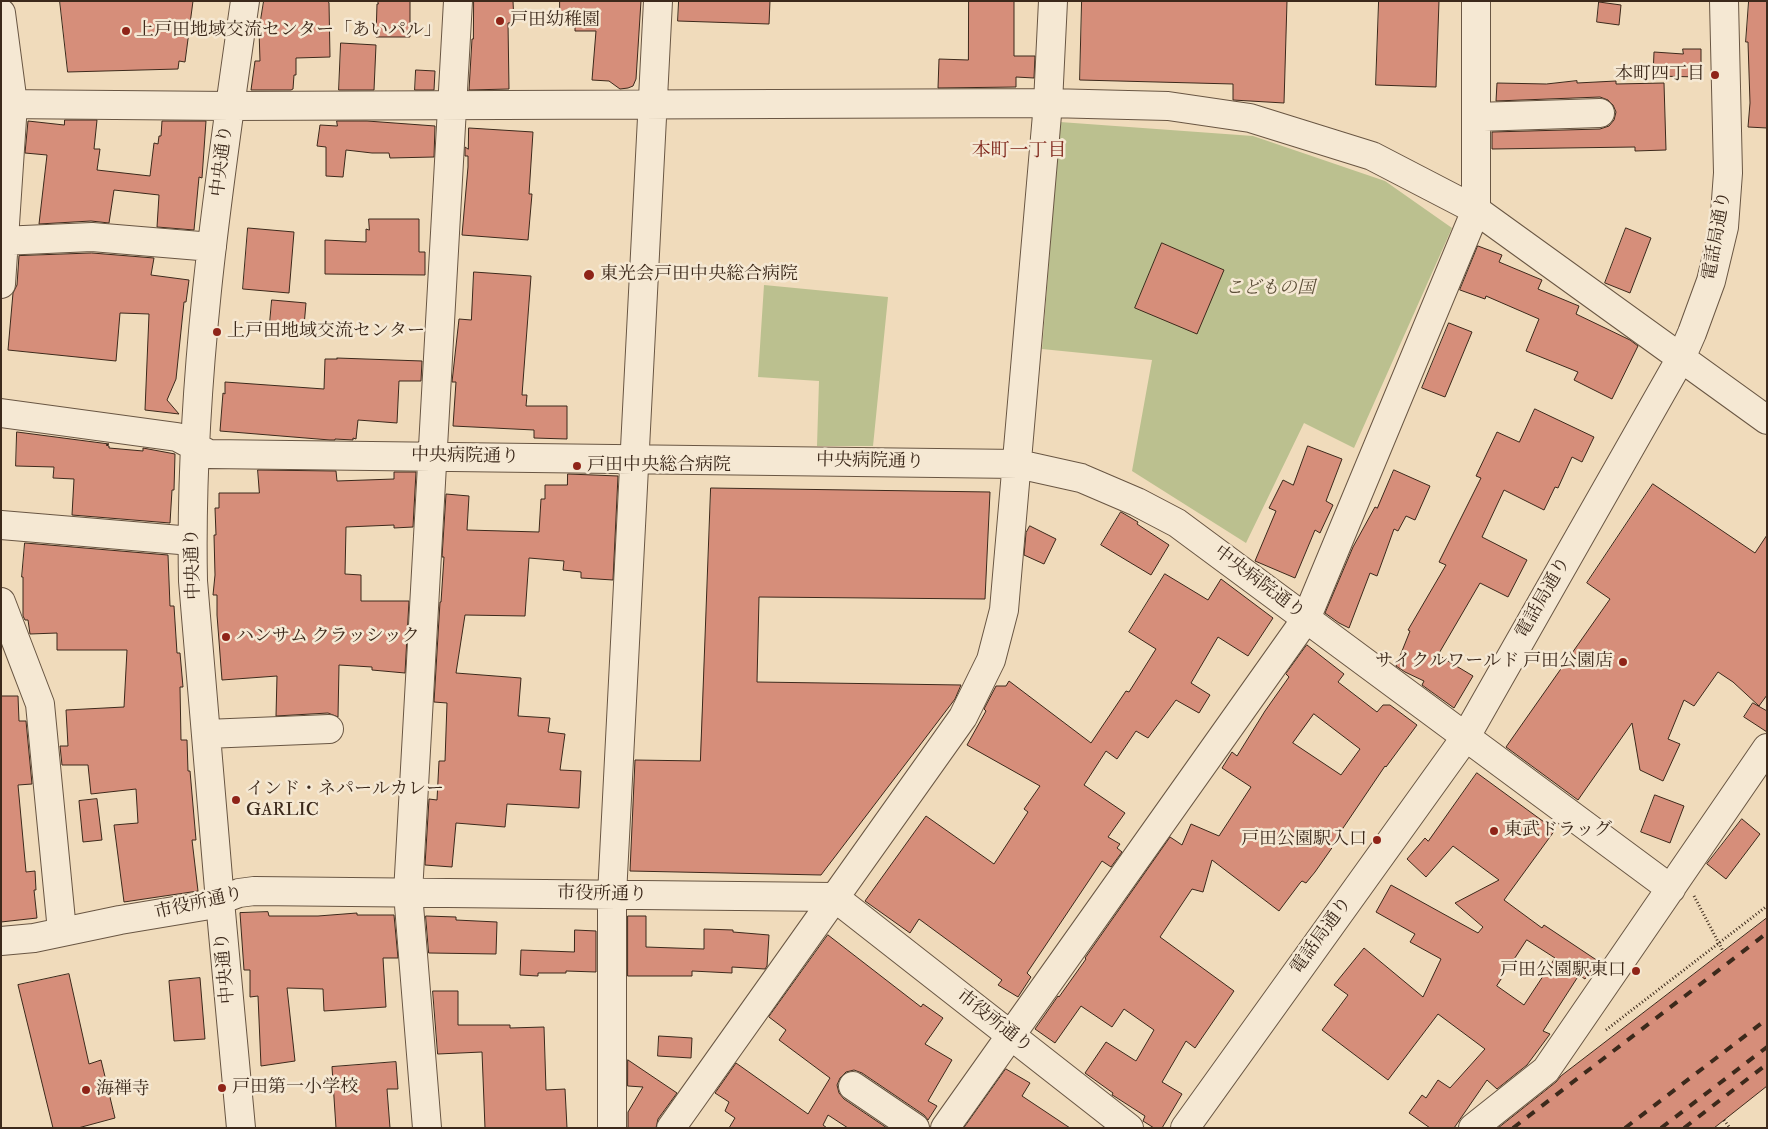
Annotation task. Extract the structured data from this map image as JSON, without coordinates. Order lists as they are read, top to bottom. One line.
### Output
{"streets":{"street":["中央通り","電話局通り","中央病院通り","市役所通り"]},"crossings":[["中央通り","中央病院通り"],["中央通り","市役所通り"],["電話局通り","中央病院通り"]],"districts":["本町一丁目"],"parks":["こどもの国"],"places":["戸田幼稚園","上戸田地域交流センター「あいパル」","本町四丁目","東光会戸田中央総合病院","上戸田地域交流センター","戸田中央総合病院","ハンサム クラッシック","サイクルワールド 戸田公園店","インド・ネパールカレー GARLIC","東武ドラッグ","戸田公園駅入口","戸田公園駅東口","戸田第一小学校","海禅寺"]}
